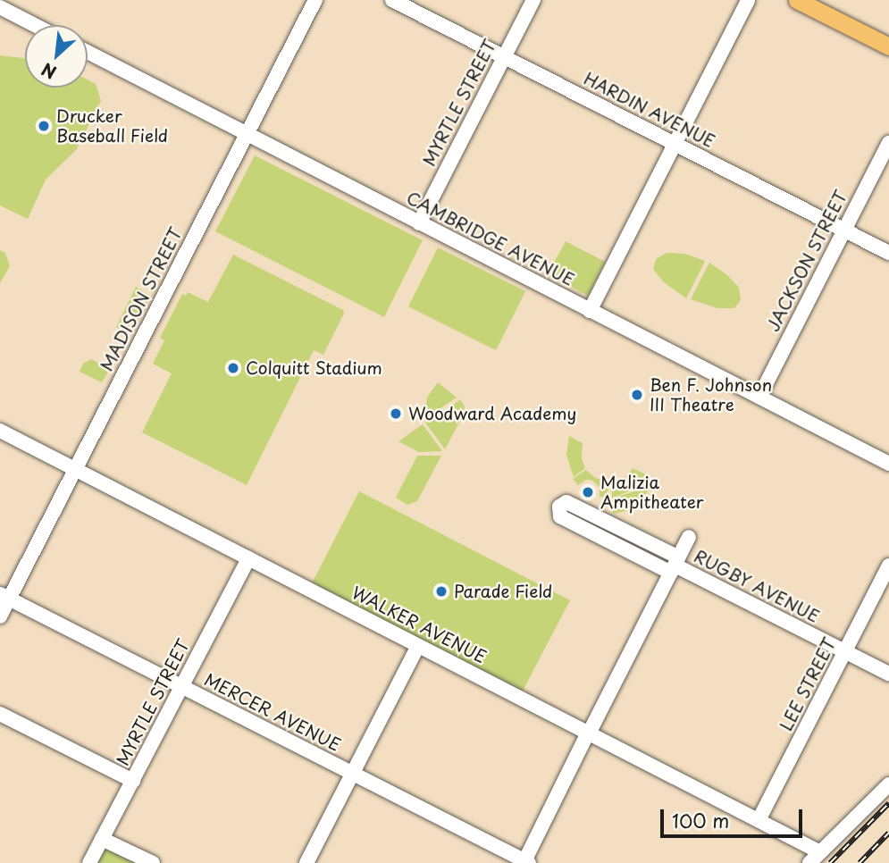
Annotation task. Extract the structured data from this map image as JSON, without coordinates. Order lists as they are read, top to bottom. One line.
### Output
{"streets":{"street":["MYRTLE STREET","HARDIN AVENUE","CAMBRIDGE AVENUE","JACKSON STREET","MADISON STREET","RUGBY AVENUE","WALKER AVENUE","LEE STREET","MERCER AVENUE"]},"crossings":[["MYRTLE STREET","HARDIN AVENUE"],["MYRTLE STREET","CAMBRIDGE AVENUE"],["MYRTLE STREET","WALKER AVENUE"],["MYRTLE STREET","MERCER AVENUE"],["HARDIN AVENUE","JACKSON STREET"],["CAMBRIDGE AVENUE","JACKSON STREET"],["CAMBRIDGE AVENUE","MADISON STREET"],["MADISON STREET","WALKER AVENUE"],["MADISON STREET","MERCER AVENUE"],["RUGBY AVENUE","LEE STREET"],["WALKER AVENUE","LEE STREET"]],"places":["Drucker Baseball Field","Colquitt Stadium","Ben F. Johnson III Theatre","Woodward Academy","Malizia Ampitheater","Parade Field"],"scale_bar":"100 m","north":"bottom left"}
